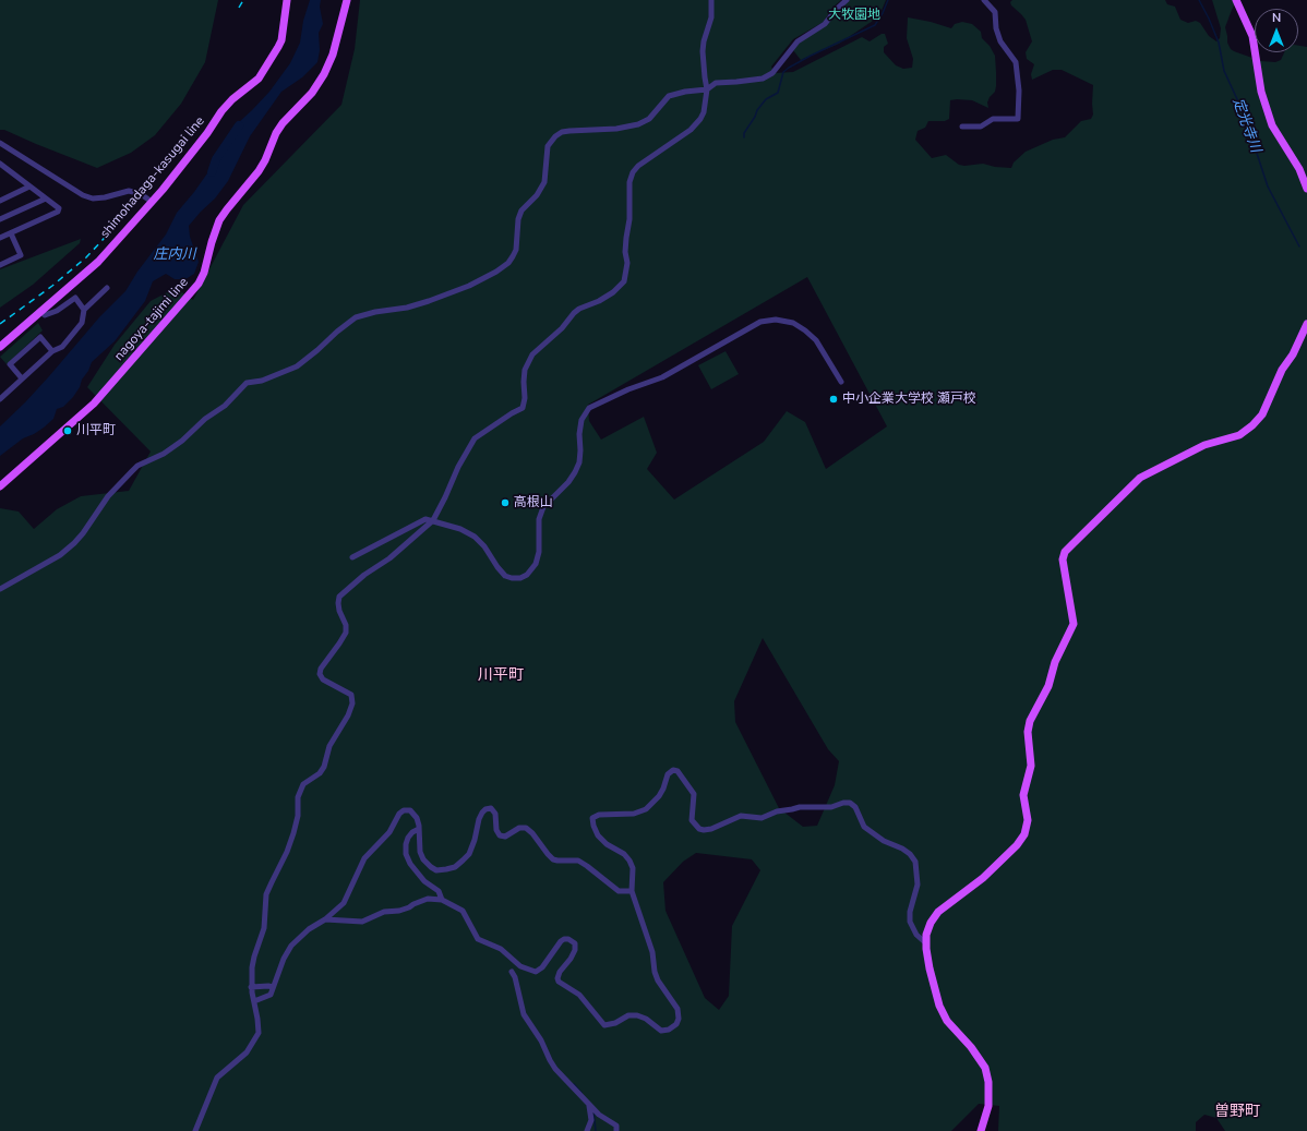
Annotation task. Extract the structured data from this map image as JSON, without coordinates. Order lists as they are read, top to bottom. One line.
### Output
{"streets":{"main road":["shimohadaga-kasugai line","nagoya-tajimi line"]},"districts":["川平町","曽野町"],"water":["定光寺川","庄内川"],"parks":["大牧園地"],"places":["中小企業大学校 瀬戸校","川平町","高根山"],"north":"top"}
